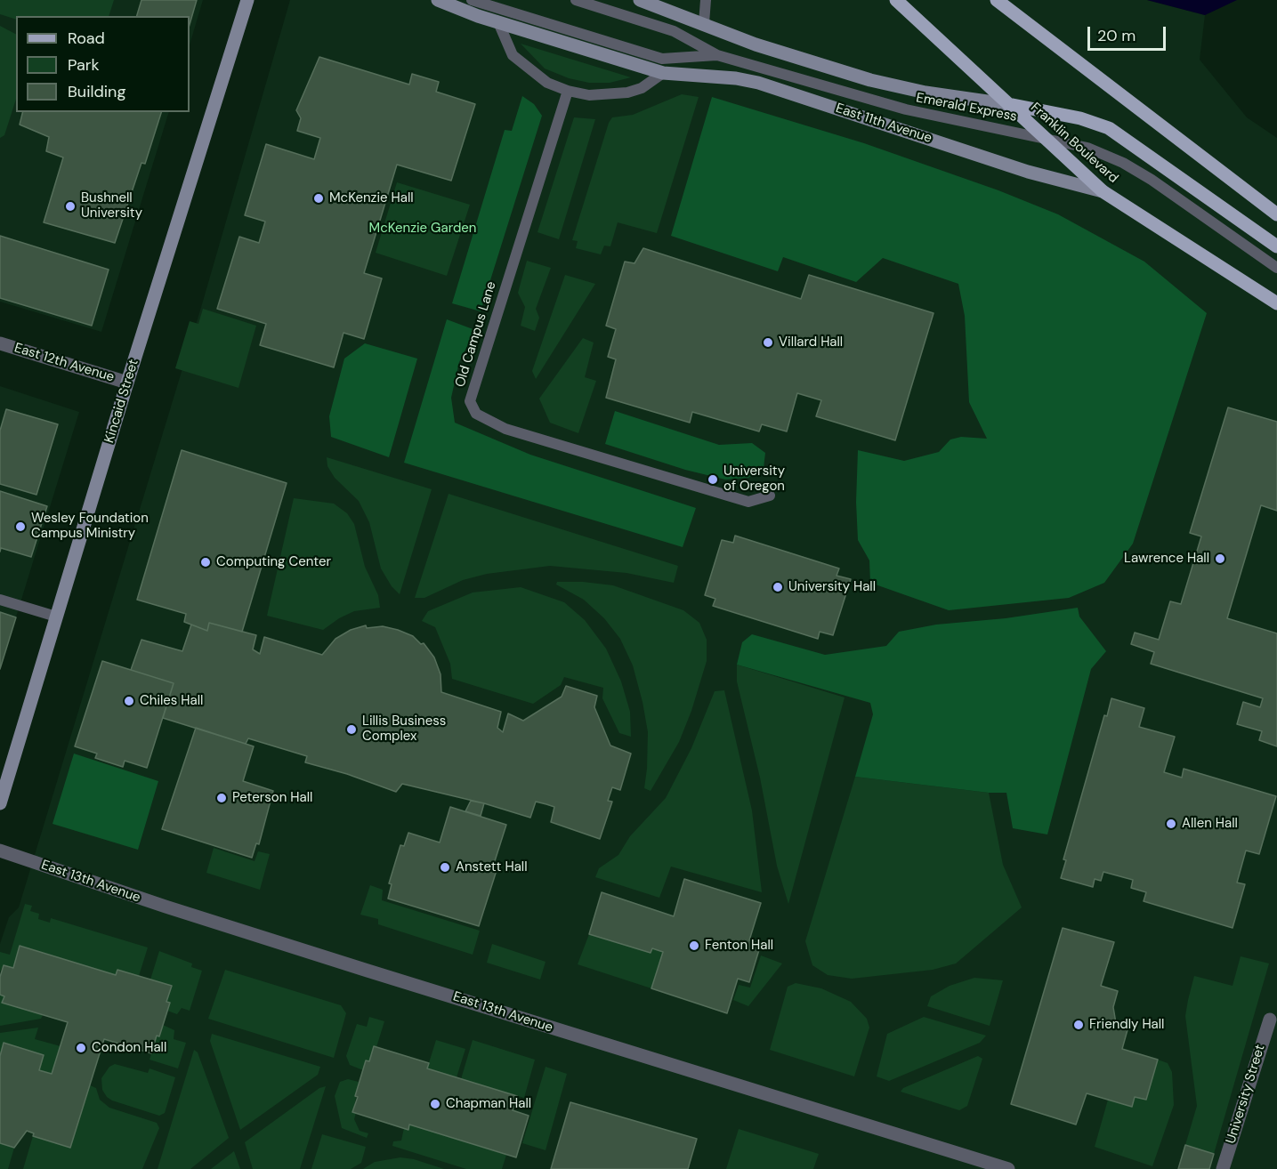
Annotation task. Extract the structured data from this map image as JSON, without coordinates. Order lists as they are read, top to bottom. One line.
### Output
{"streets":{"main road":["East 11th Avenue","Franklin Boulevard","Kincaid Street"],"street":["East 12th Avenue","East 13th Avenue","University Street"],"lane":["Emerald Express","Old Campus Lane"]},"crossings":[["Emerald Express","Franklin Boulevard"],["East 11th Avenue","Franklin Boulevard"],["East 12th Avenue","Kincaid Street"]],"parks":["McKenzie Garden"],"places":["McKenzie Hall","Bushnell University","Villard Hall","University of Oregon","Wesley Foundation Campus Ministry","Lawrence Hall","Computing Center","University Hall","Chiles Hall","Lillis Business Complex","Peterson Hall","Allen Hall","Anstett Hall","Fenton Hall","Friendly Hall","Condon Hall","Chapman Hall"],"legend":["Road","Park","Building"],"scale_bar":"20 m"}
